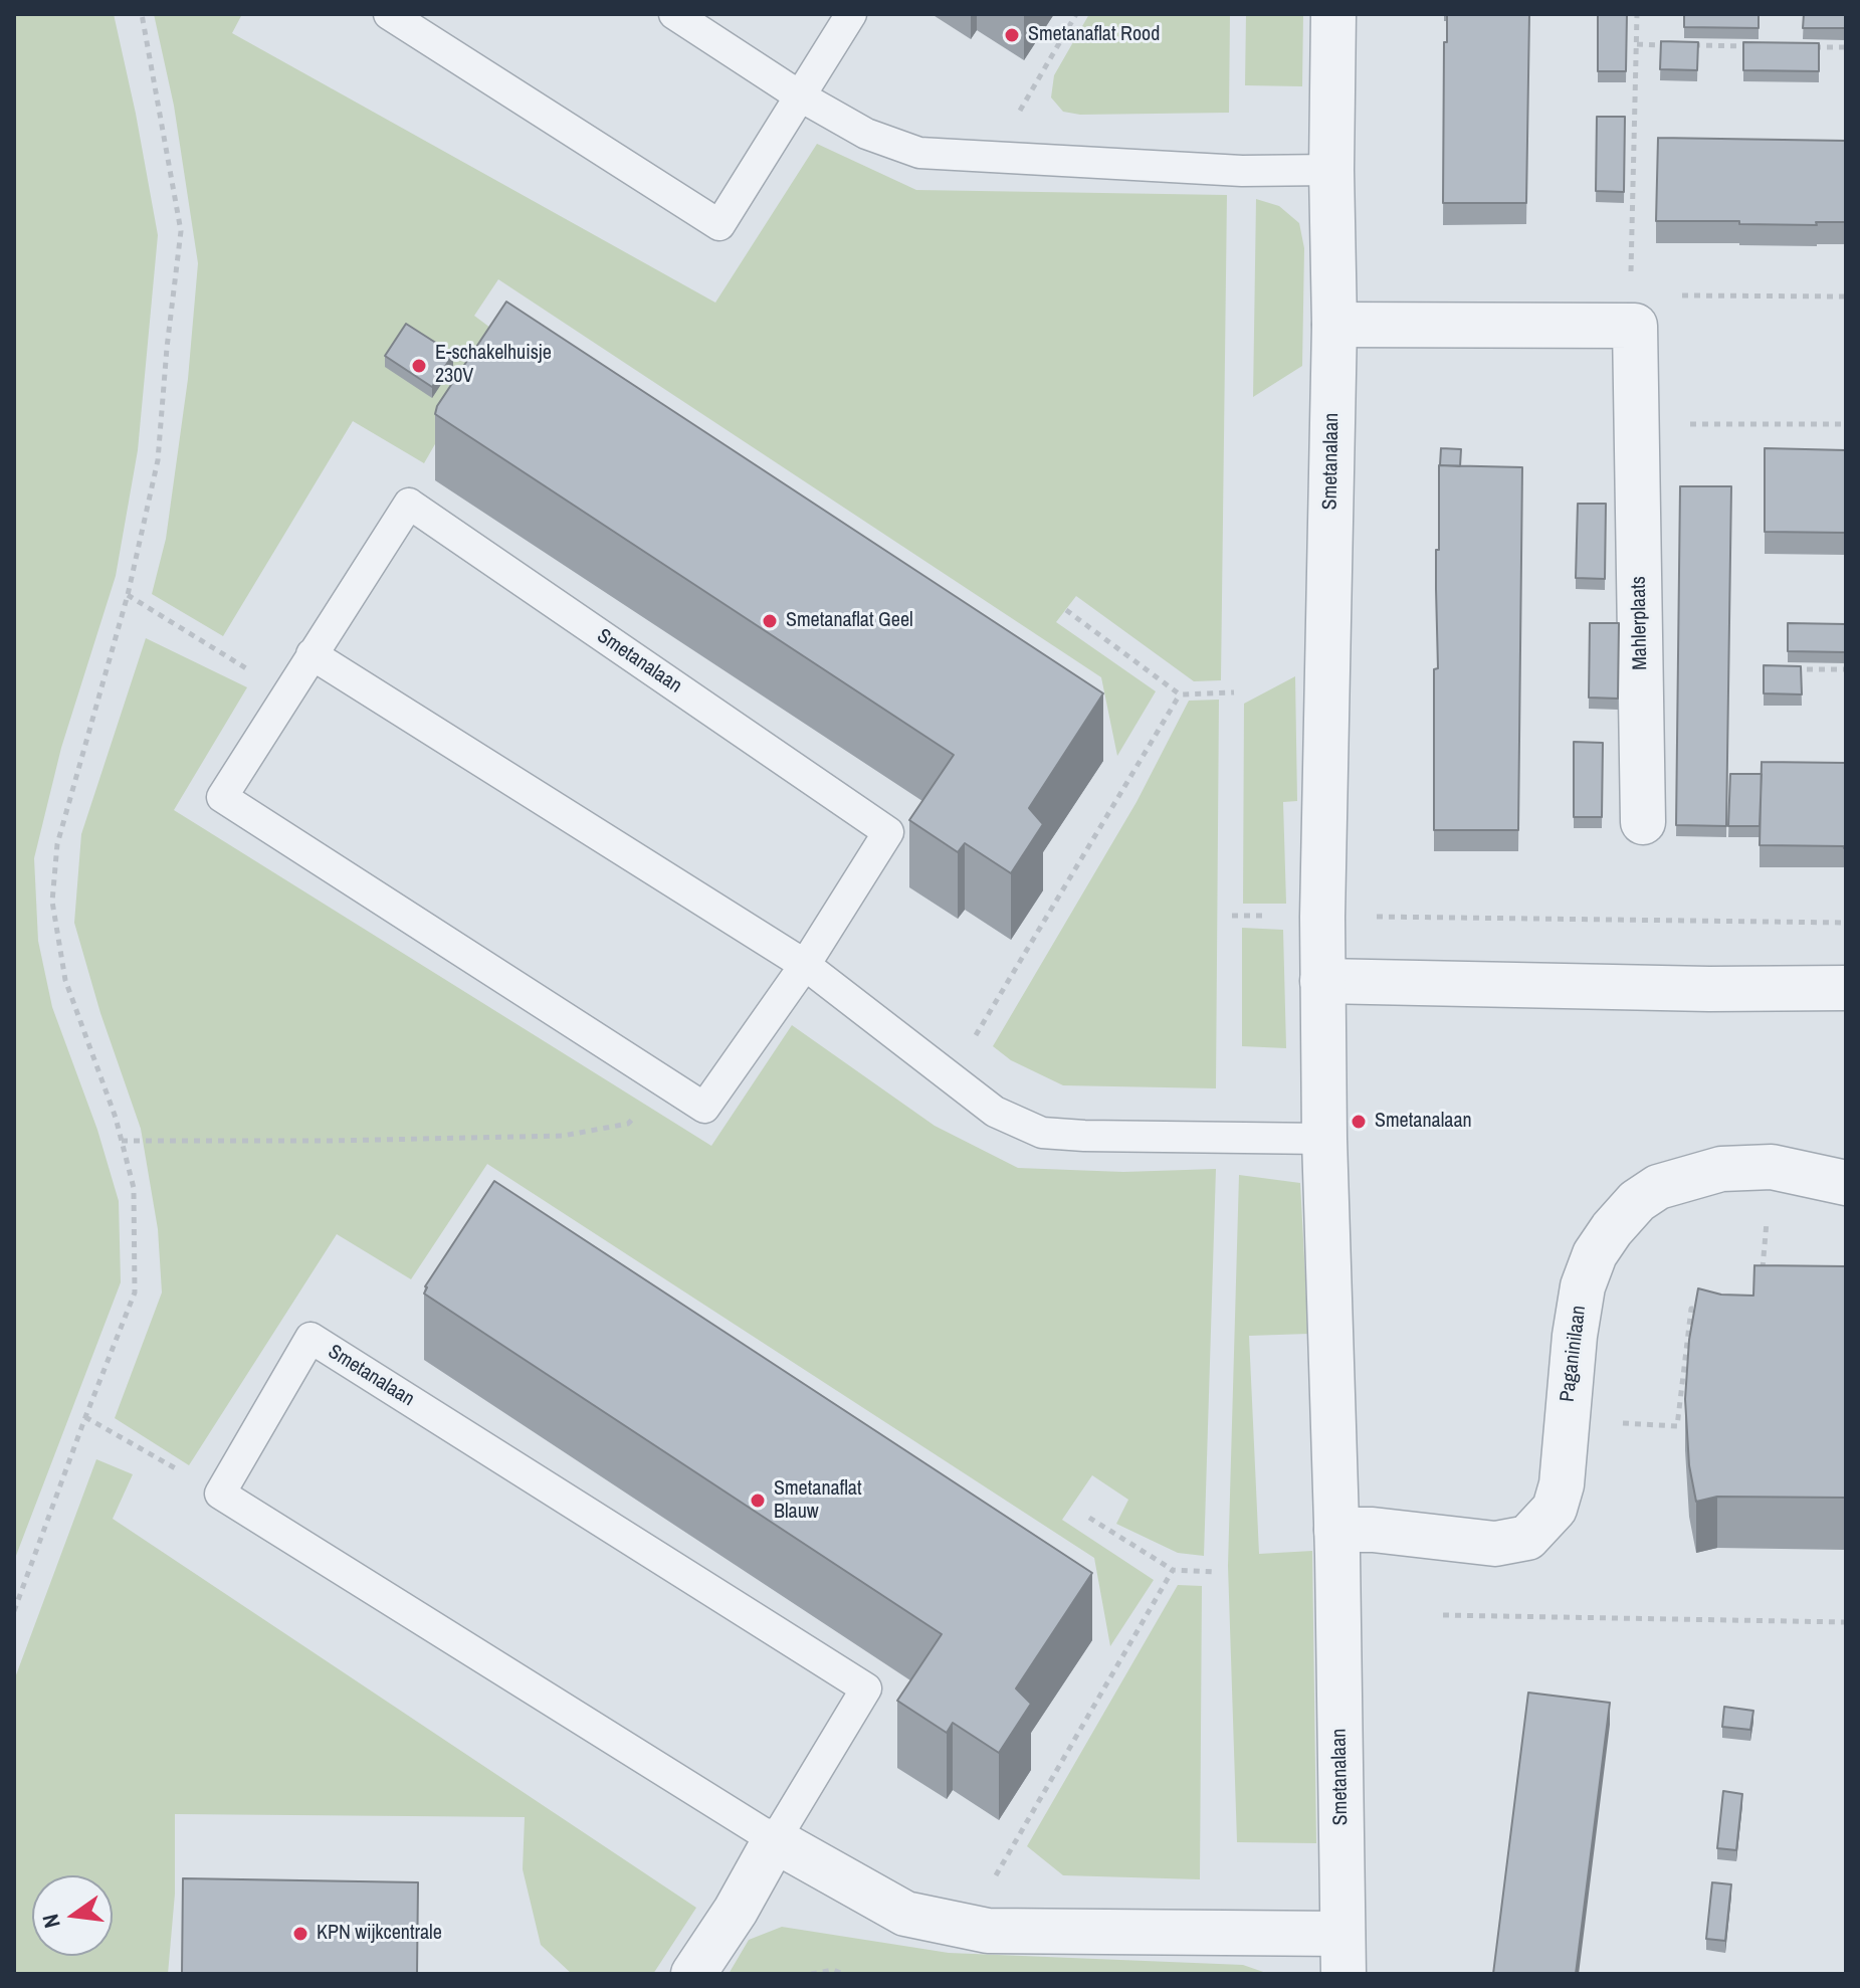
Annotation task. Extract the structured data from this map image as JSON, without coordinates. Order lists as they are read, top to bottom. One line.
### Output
{"streets":{"street":["Smetanalaan","Mahlerplaats","Paganinilaan"]},"crossings":[["Smetanalaan","Paganinilaan"]],"places":["Smetanaflat Rood","E-schakelhuisje 230V","Smetanaflat Geel","Smetanalaan","Smetanaflat Blauw","KPN wijkcentrale"],"north":"left"}
